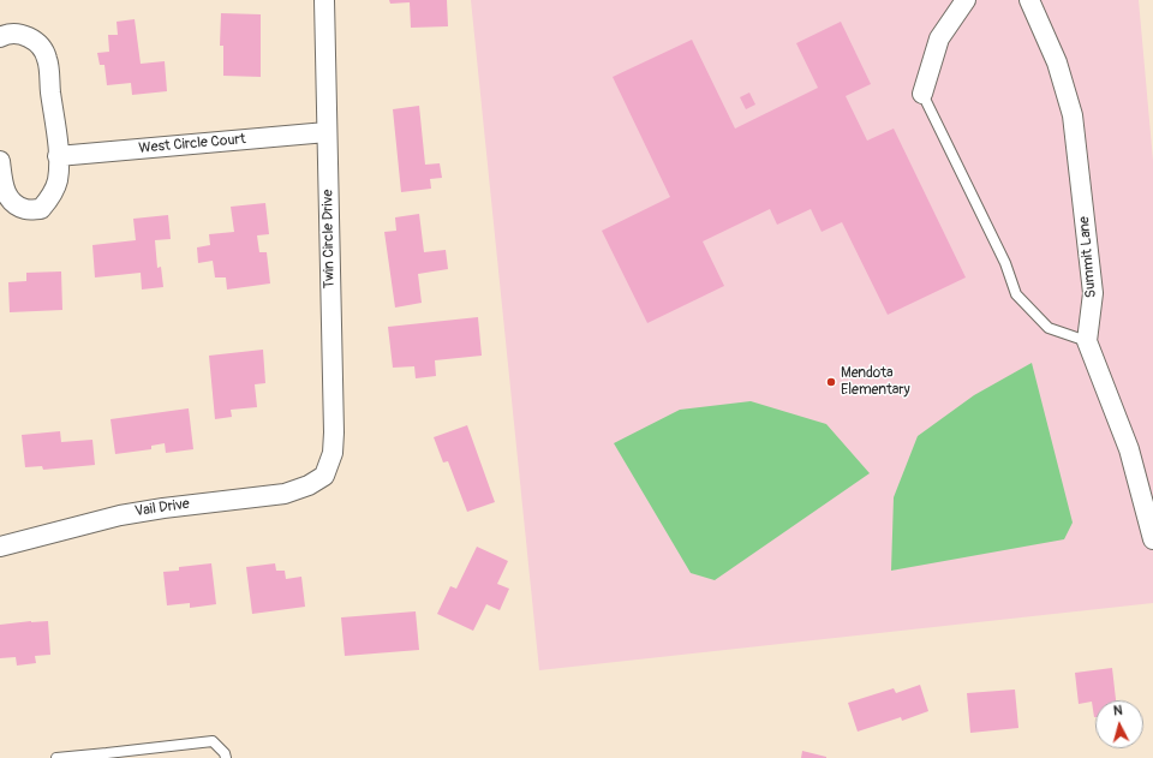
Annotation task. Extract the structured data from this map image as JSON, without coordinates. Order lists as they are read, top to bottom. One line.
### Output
{"streets":{"street":["West Circle Court","Twin Circle Drive","Summit Lane","Vail Drive"]},"crossings":[["West Circle Court","Twin Circle Drive"],["Twin Circle Drive","Vail Drive"]],"places":["Mendota Elementary"],"north":"top"}
